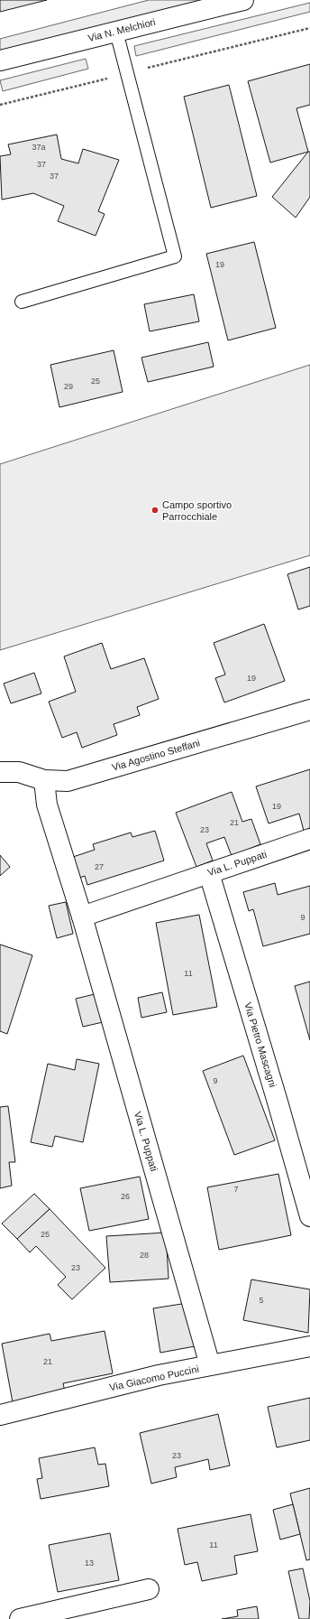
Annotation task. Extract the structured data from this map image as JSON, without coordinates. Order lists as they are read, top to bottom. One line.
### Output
{"streets":{"street":["Via N. Melchiori","Via Agostino Steffani","Via L. Puppati","Via Pietro Mascagni","Via Giacomo Puccini"]},"crossings":[["Via Agostino Steffani","Via L. Puppati"],["Via L. Puppati","Via Pietro Mascagni"],["Via L. Puppati","Via Giacomo Puccini"]],"places":["Campo sportivo Parrocchiale"],"house_numbers":["37a","37","37","19","25","29","19","19","21","23","27","9","11","9","7","26","25","28","23","5","21","23","11","13"]}
